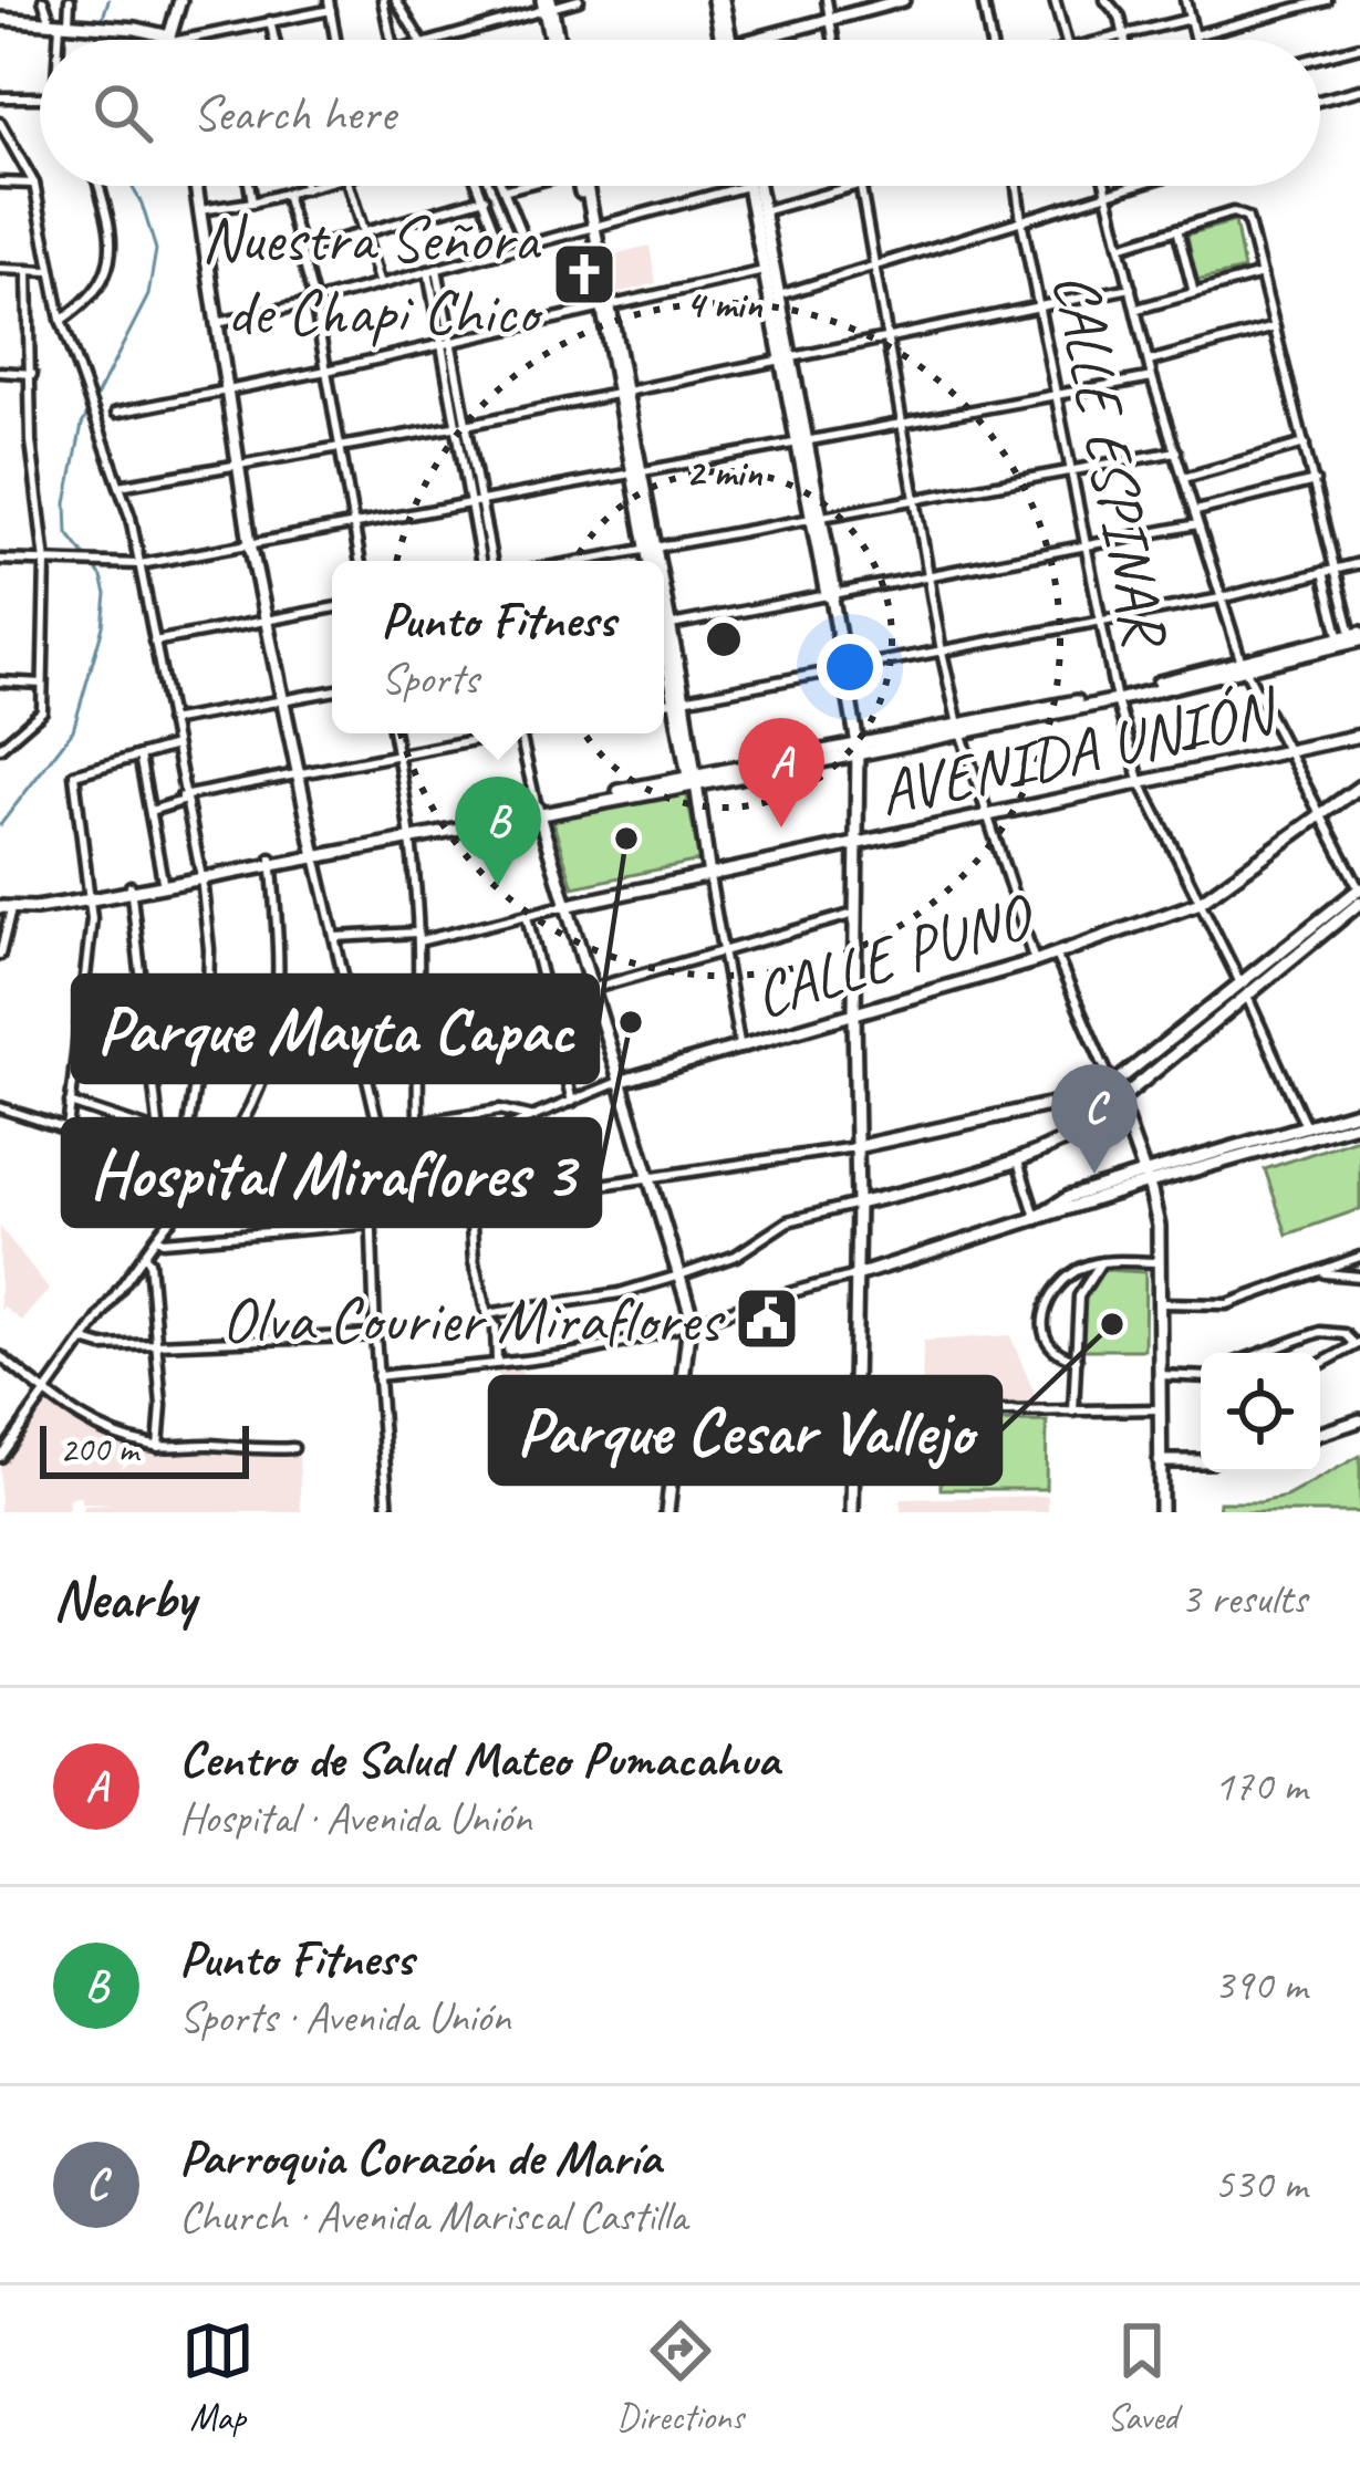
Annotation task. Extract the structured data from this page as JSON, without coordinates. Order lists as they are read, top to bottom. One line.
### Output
{"streets":{"street":["CALLE ESPINAR","AVENIDA UNIÓN","CALLE PUNO"]},"crossings":[["CALLE ESPINAR","AVENIDA UNIÓN"],["CALLE ESPINAR","CALLE PUNO"]],"places":{"church":["Nuestra Señora de Chapi Chico"],"other":["Parque Mayta Capac","Hospital Miraflores 3","Parque Cesar Vallejo"],"public building":["Olva Courier Miraflores"]},"scale_bar":"200 m","page":{"search":"Search here","popup":["Punto Fitness","Sports"],"pins":["A","B","C"],"scale":"200 m","heading":["Nearby","3 results"],"list":[{"mark":"A","name":"Centro de Salud Mateo Pumacahua","note":"Hospital · Avenida Unión","value":"170 m"},{"mark":"B","name":"Punto Fitness","note":"Sports · Avenida Unión","value":"390 m"},{"mark":"C","name":"Parroquia Corazón de María","note":"Church · Avenida Mariscal Castilla","value":"530 m"}],"nav":["Map","Directions","Saved"]},"rings":["4 min","2 min"]}
